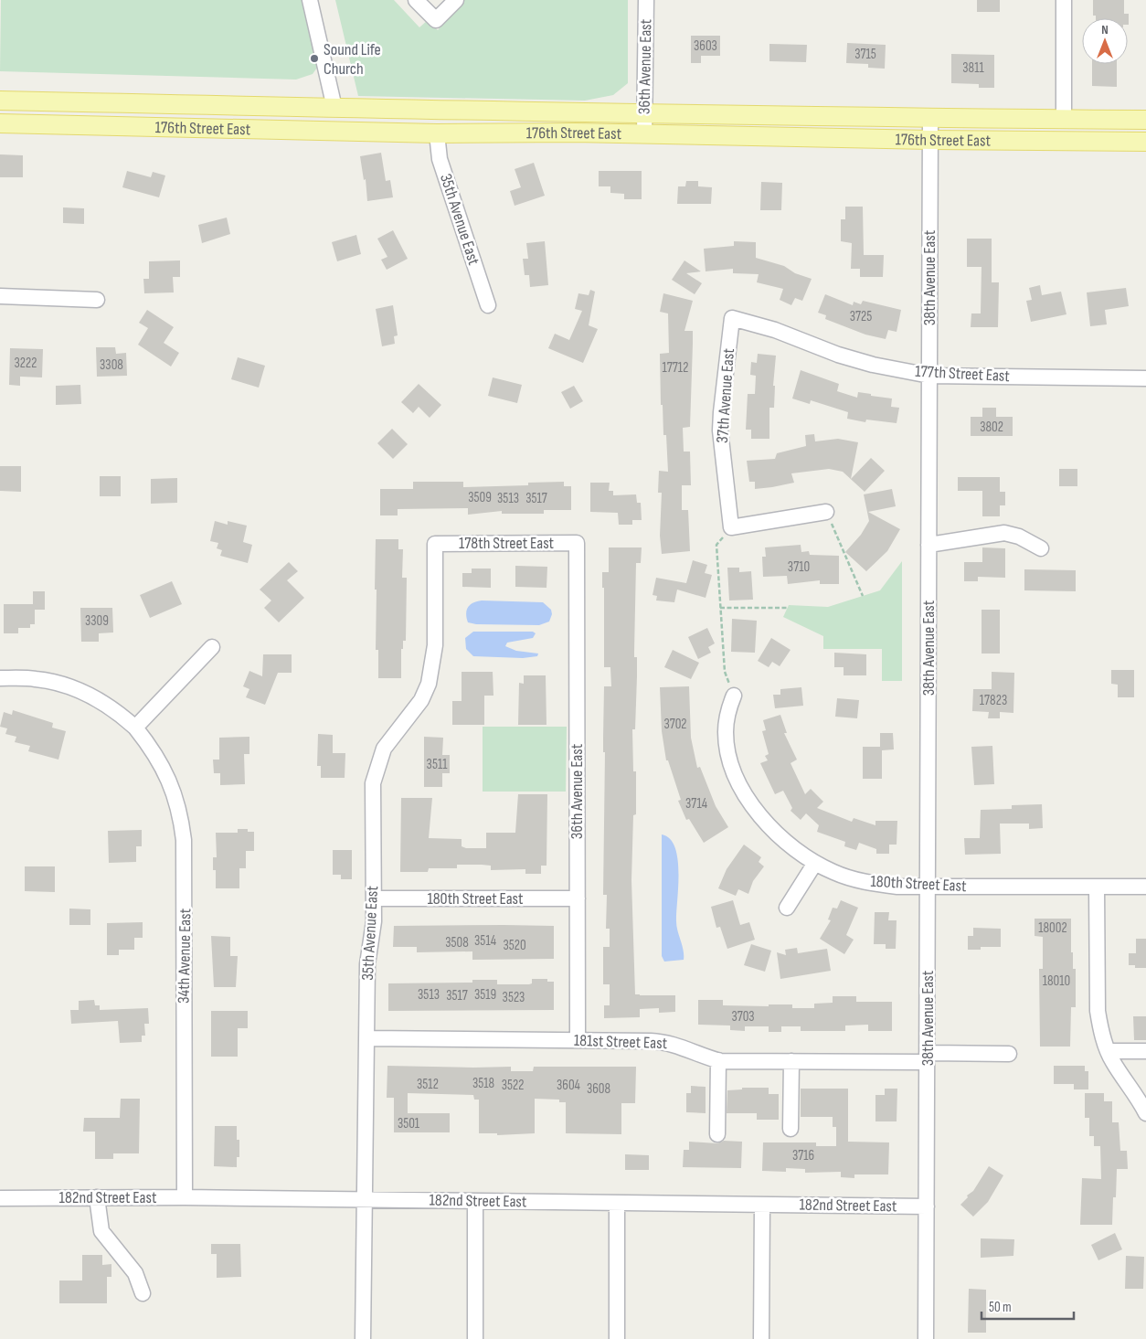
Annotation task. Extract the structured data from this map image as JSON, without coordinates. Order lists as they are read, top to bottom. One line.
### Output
{"streets":{"main road":["176th Street East"],"street":["36th Avenue East","35th Avenue East","38th Avenue East","177th Street East","37th Avenue East","178th Street East","180th Street East","34th Avenue East","181st Street East","182nd Street East"]},"crossings":[["36th Avenue East","176th Street East"],["36th Avenue East","178th Street East"],["36th Avenue East","180th Street East"],["36th Avenue East","181st Street East"],["176th Street East","35th Avenue East"],["176th Street East","38th Avenue East"],["35th Avenue East","178th Street East"],["35th Avenue East","180th Street East"],["35th Avenue East","181st Street East"],["35th Avenue East","182nd Street East"],["38th Avenue East","177th Street East"],["38th Avenue East","180th Street East"],["38th Avenue East","181st Street East"],["38th Avenue East","182nd Street East"],["177th Street East","37th Avenue East"],["34th Avenue East","182nd Street East"]],"places":["Sound Life Church"],"house_numbers":["3603","3715","3811","3725","3222","3308","17712","3802","3509","3513","3517","3710","3309","17823","3702","3511","3714","18002","3514","3508","3520","18010","3513","3519","3517","3523","3703","3518","3512","3522","3604","3608","3501","3716"],"scale_bar":"50 m","north":"top"}
